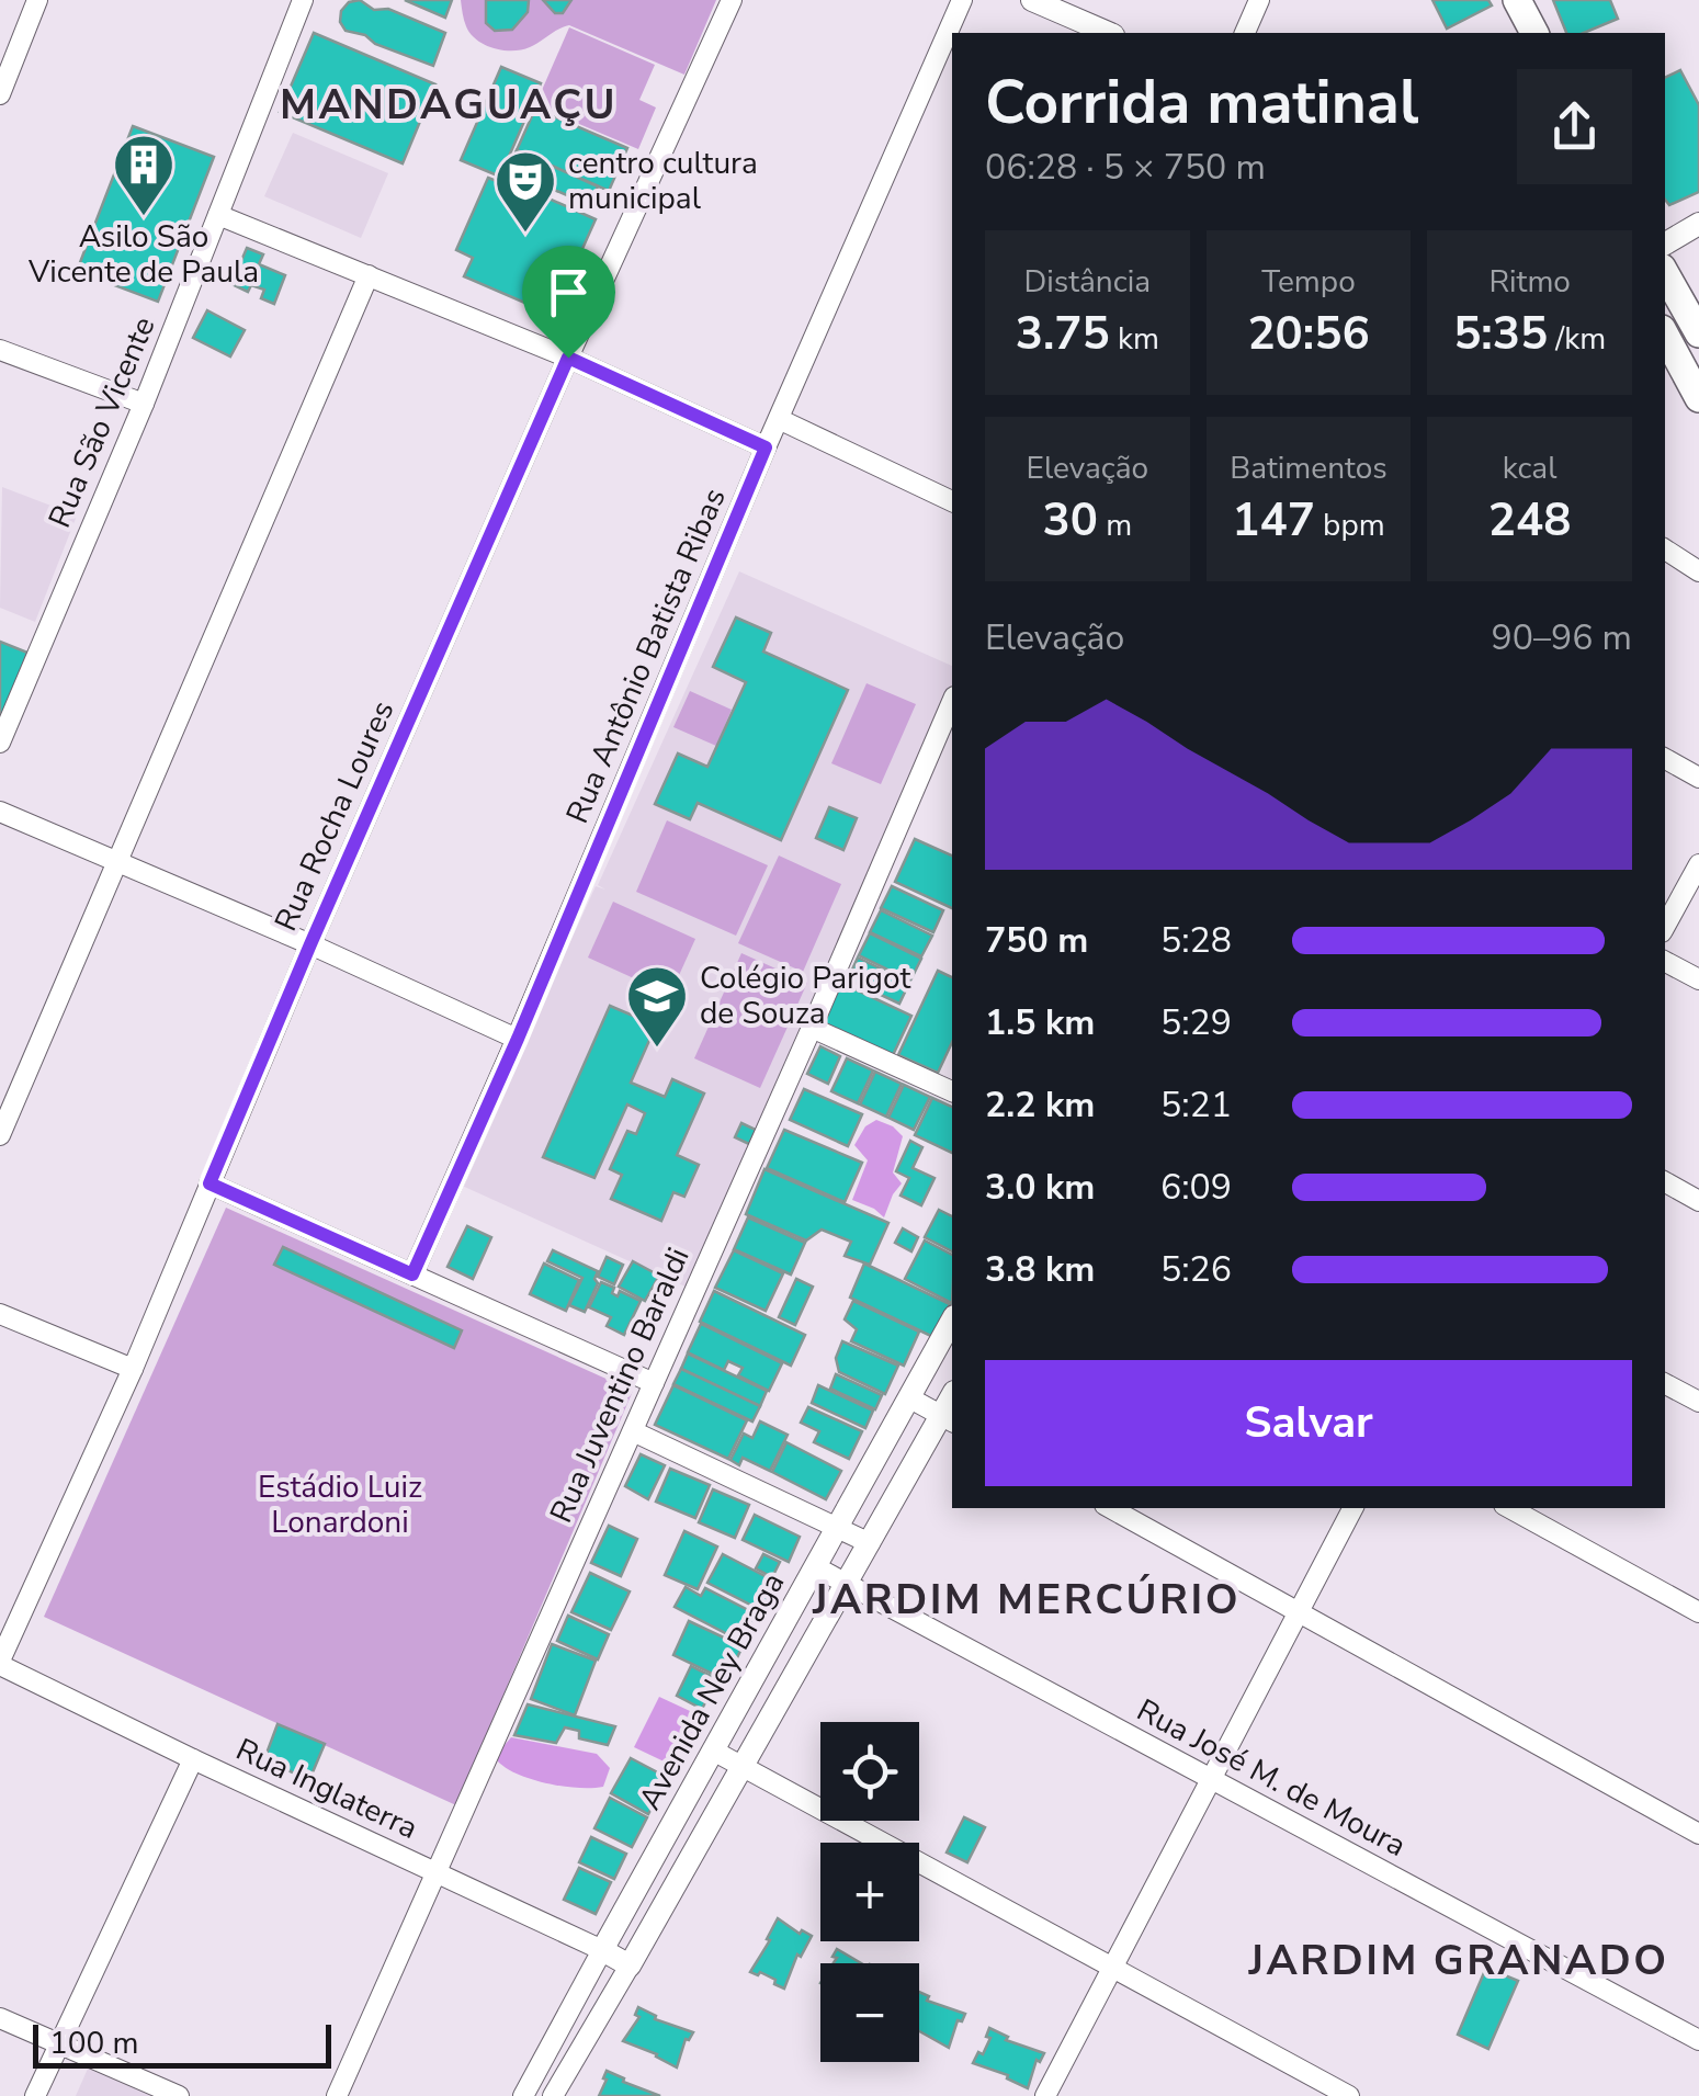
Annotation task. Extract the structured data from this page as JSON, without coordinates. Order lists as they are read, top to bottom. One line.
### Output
{"streets":{"street":["Rua São Vicente","Rua Antônio Batista Ribas","Rua Rocha Loures","Rua Juventino Baraldi","Avenida Ney Braga","Rua José M. de Moura","Rua Inglaterra"]},"crossings":[["Rua Rocha Loures","Rua Inglaterra"],["Rua Juventino Baraldi","Rua Inglaterra"],["Avenida Ney Braga","Rua José M. de Moura"],["Avenida Ney Braga","Rua Inglaterra"]],"districts":["MANDAGUAÇU","JARDIM MERCÚRIO","JARDIM GRANADO"],"parks":["Estádio Luiz Lonardoni"],"places":{"building":["Asilo São Vicente de Paula"],"theatre":["centro cultura municipal"],"school or university":["Colégio Parigot de Souza"]},"scale_bar":"100 m","page":{"heading":["Corrida matinal","06:28 · 5 × 750 m"],"stats":[["Distância","3.75 km"],["Tempo","20:56"],["Ritmo","5:35 /km"],["Elevação","30 m"],["Batimentos","147 bpm"],["kcal","248"]],"chart":["Elevação","90–96 m"],"list":[{"name":"750 m","note":"5:28"},{"name":"1.5 km","note":"5:29"},{"name":"2.2 km","note":"5:21"},{"name":"3.0 km","note":"6:09"},{"name":"3.8 km","note":"5:26"}],"buttons":"Salvar","map_buttons":["+","−"],"scale":"100 m"}}
